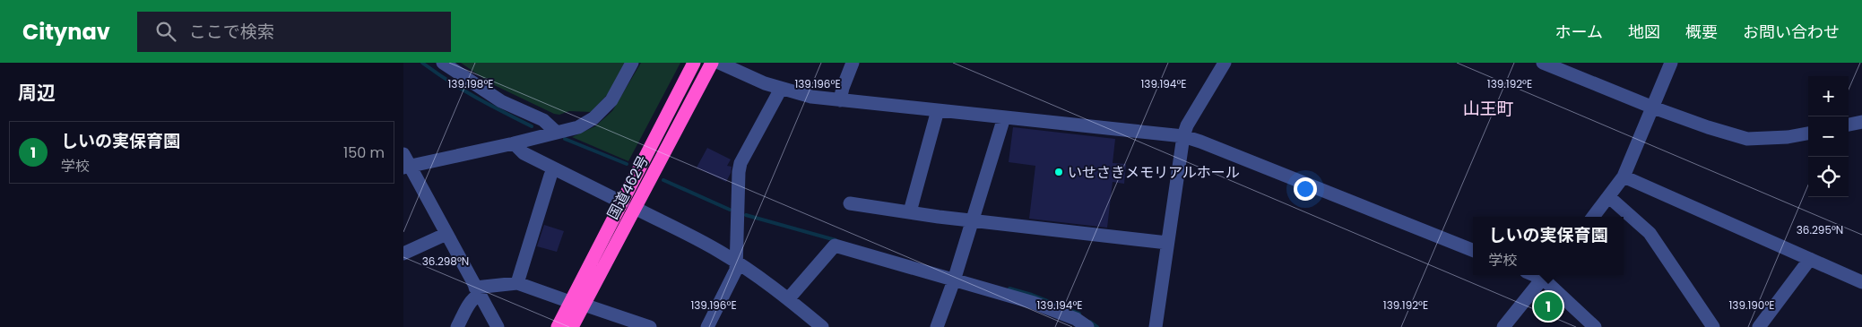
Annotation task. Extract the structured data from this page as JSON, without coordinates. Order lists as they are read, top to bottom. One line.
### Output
{"streets":{"highway":["国道462号"]},"districts":["山王町"],"places":["いせさきメモリアルホール"],"page":{"header":"Citynav","search":"ここで検索","nav":["ホーム","地図","概要","お問い合わせ"],"heading":"周辺","map_buttons":["+","−"],"list":[{"mark":"1","name":"しいの実保育園","note":"学校","value":"150 m"}],"popup":["しいの実保育園","学校"],"pins":"1"},"coordinates":["139.198°E","139.196°E","139.194°E","139.192°E","36.295°N","36.298°N","139.190°E"]}
